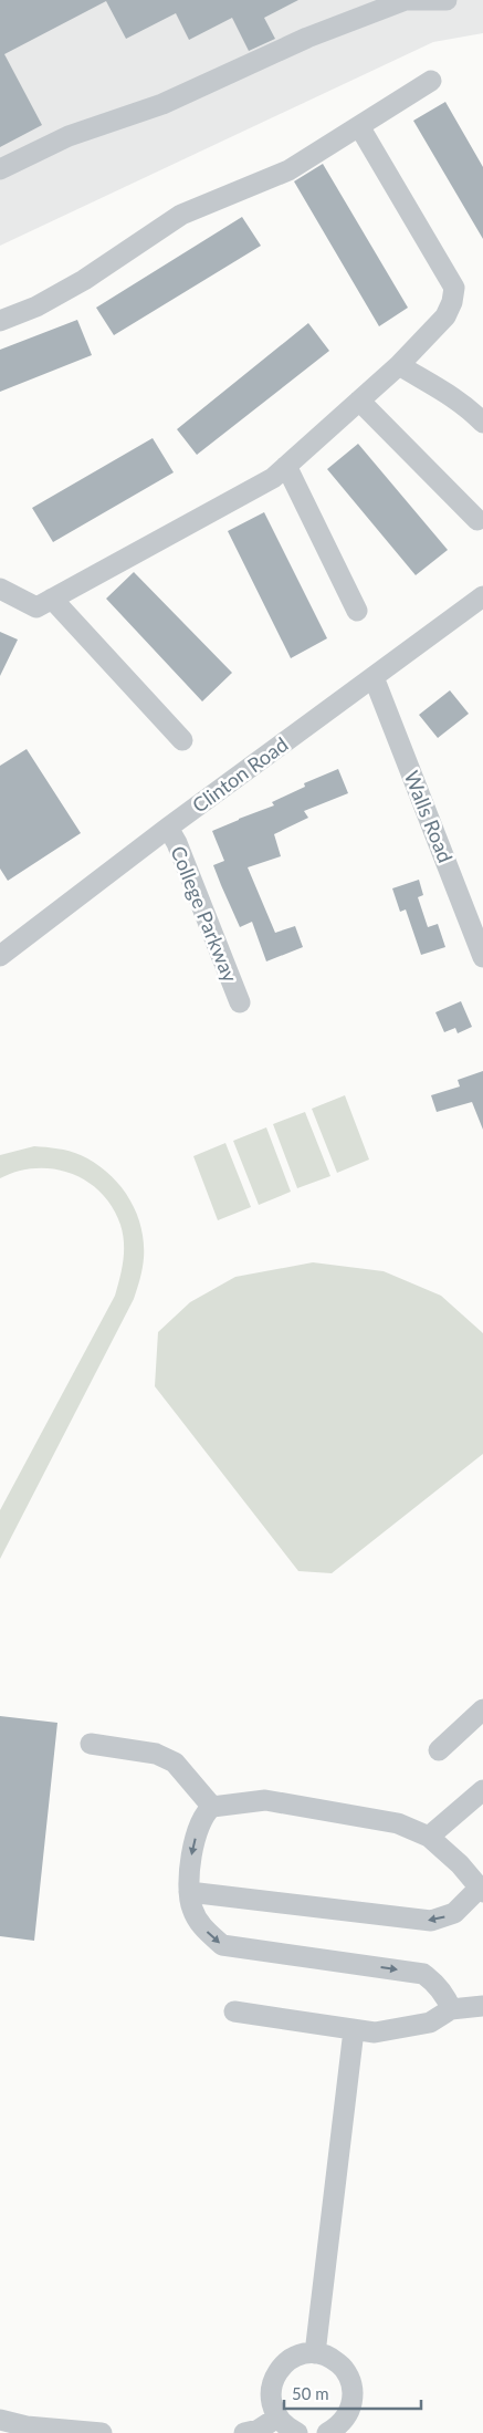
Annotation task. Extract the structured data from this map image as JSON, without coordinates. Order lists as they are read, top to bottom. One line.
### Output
{"streets":{"street":["Clinton Road","Walls Road","College Parkway"]},"crossings":[["Clinton Road","Walls Road"],["Clinton Road","College Parkway"]],"scale_bar":"50 m"}
